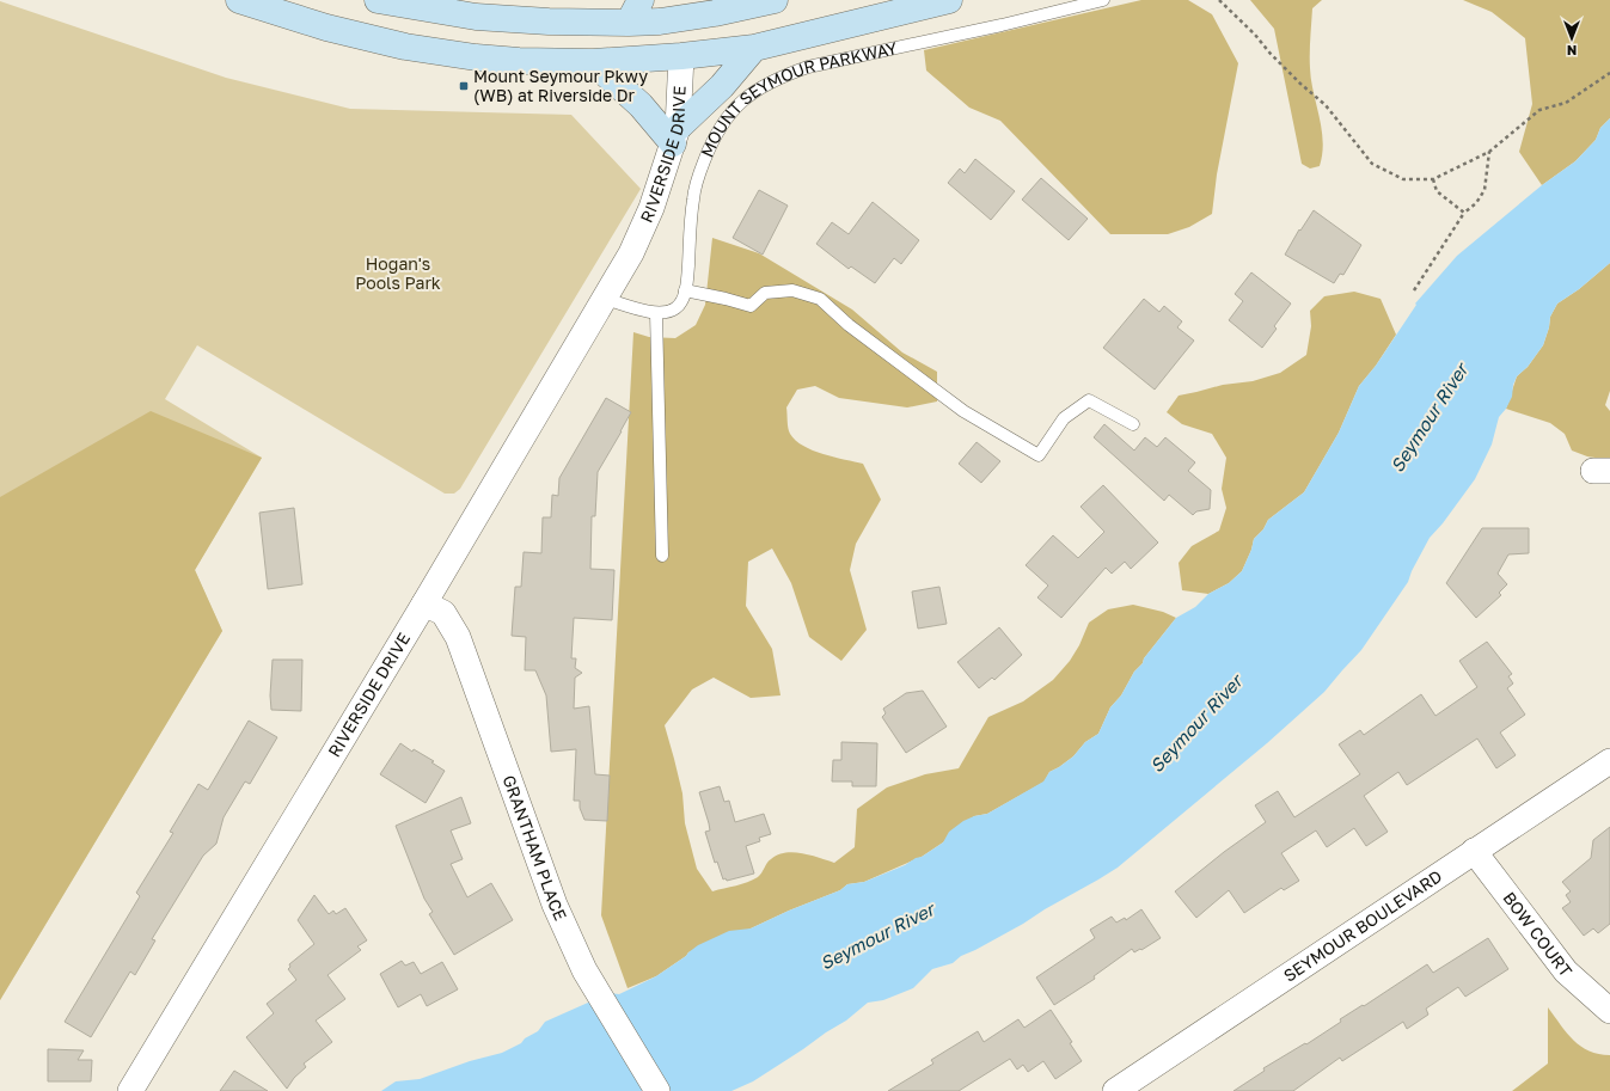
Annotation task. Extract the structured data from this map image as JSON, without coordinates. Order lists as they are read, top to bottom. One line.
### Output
{"streets":{"main road":["RIVERSIDE DRIVE"],"street":["GRANTHAM PLACE","SEYMOUR BOULEVARD","BOW COURT"],"lane":["MOUNT SEYMOUR PARKWAY"]},"crossings":[["RIVERSIDE DRIVE","GRANTHAM PLACE"],["SEYMOUR BOULEVARD","BOW COURT"]],"water":["Seymour River"],"parks":["Hogan's Pools Park"],"places":{"transit":["Mount Seymour Pkwy (WB) at Riverside Dr"]},"north":"bottom"}
